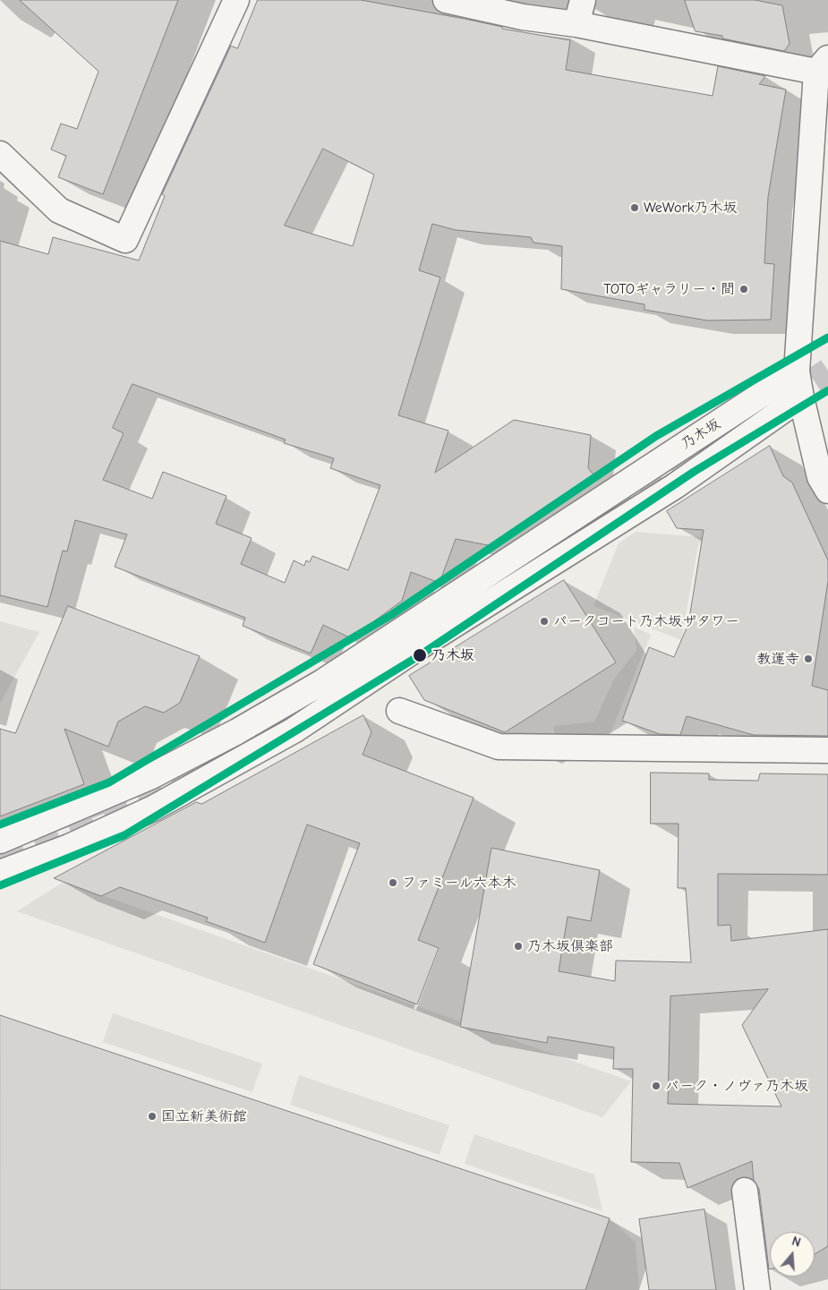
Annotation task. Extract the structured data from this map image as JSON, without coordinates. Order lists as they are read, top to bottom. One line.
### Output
{"streets":{"street":["乃木坂"]},"places":["WeWork乃木坂","TOTOギャラリー・間","パークコート乃木坂ザタワー","乃木坂","教運寺","ファミール六本木","乃木坂倶楽部","パーク・ノヴァ乃木坂","国立新美術館"],"north":"top"}
